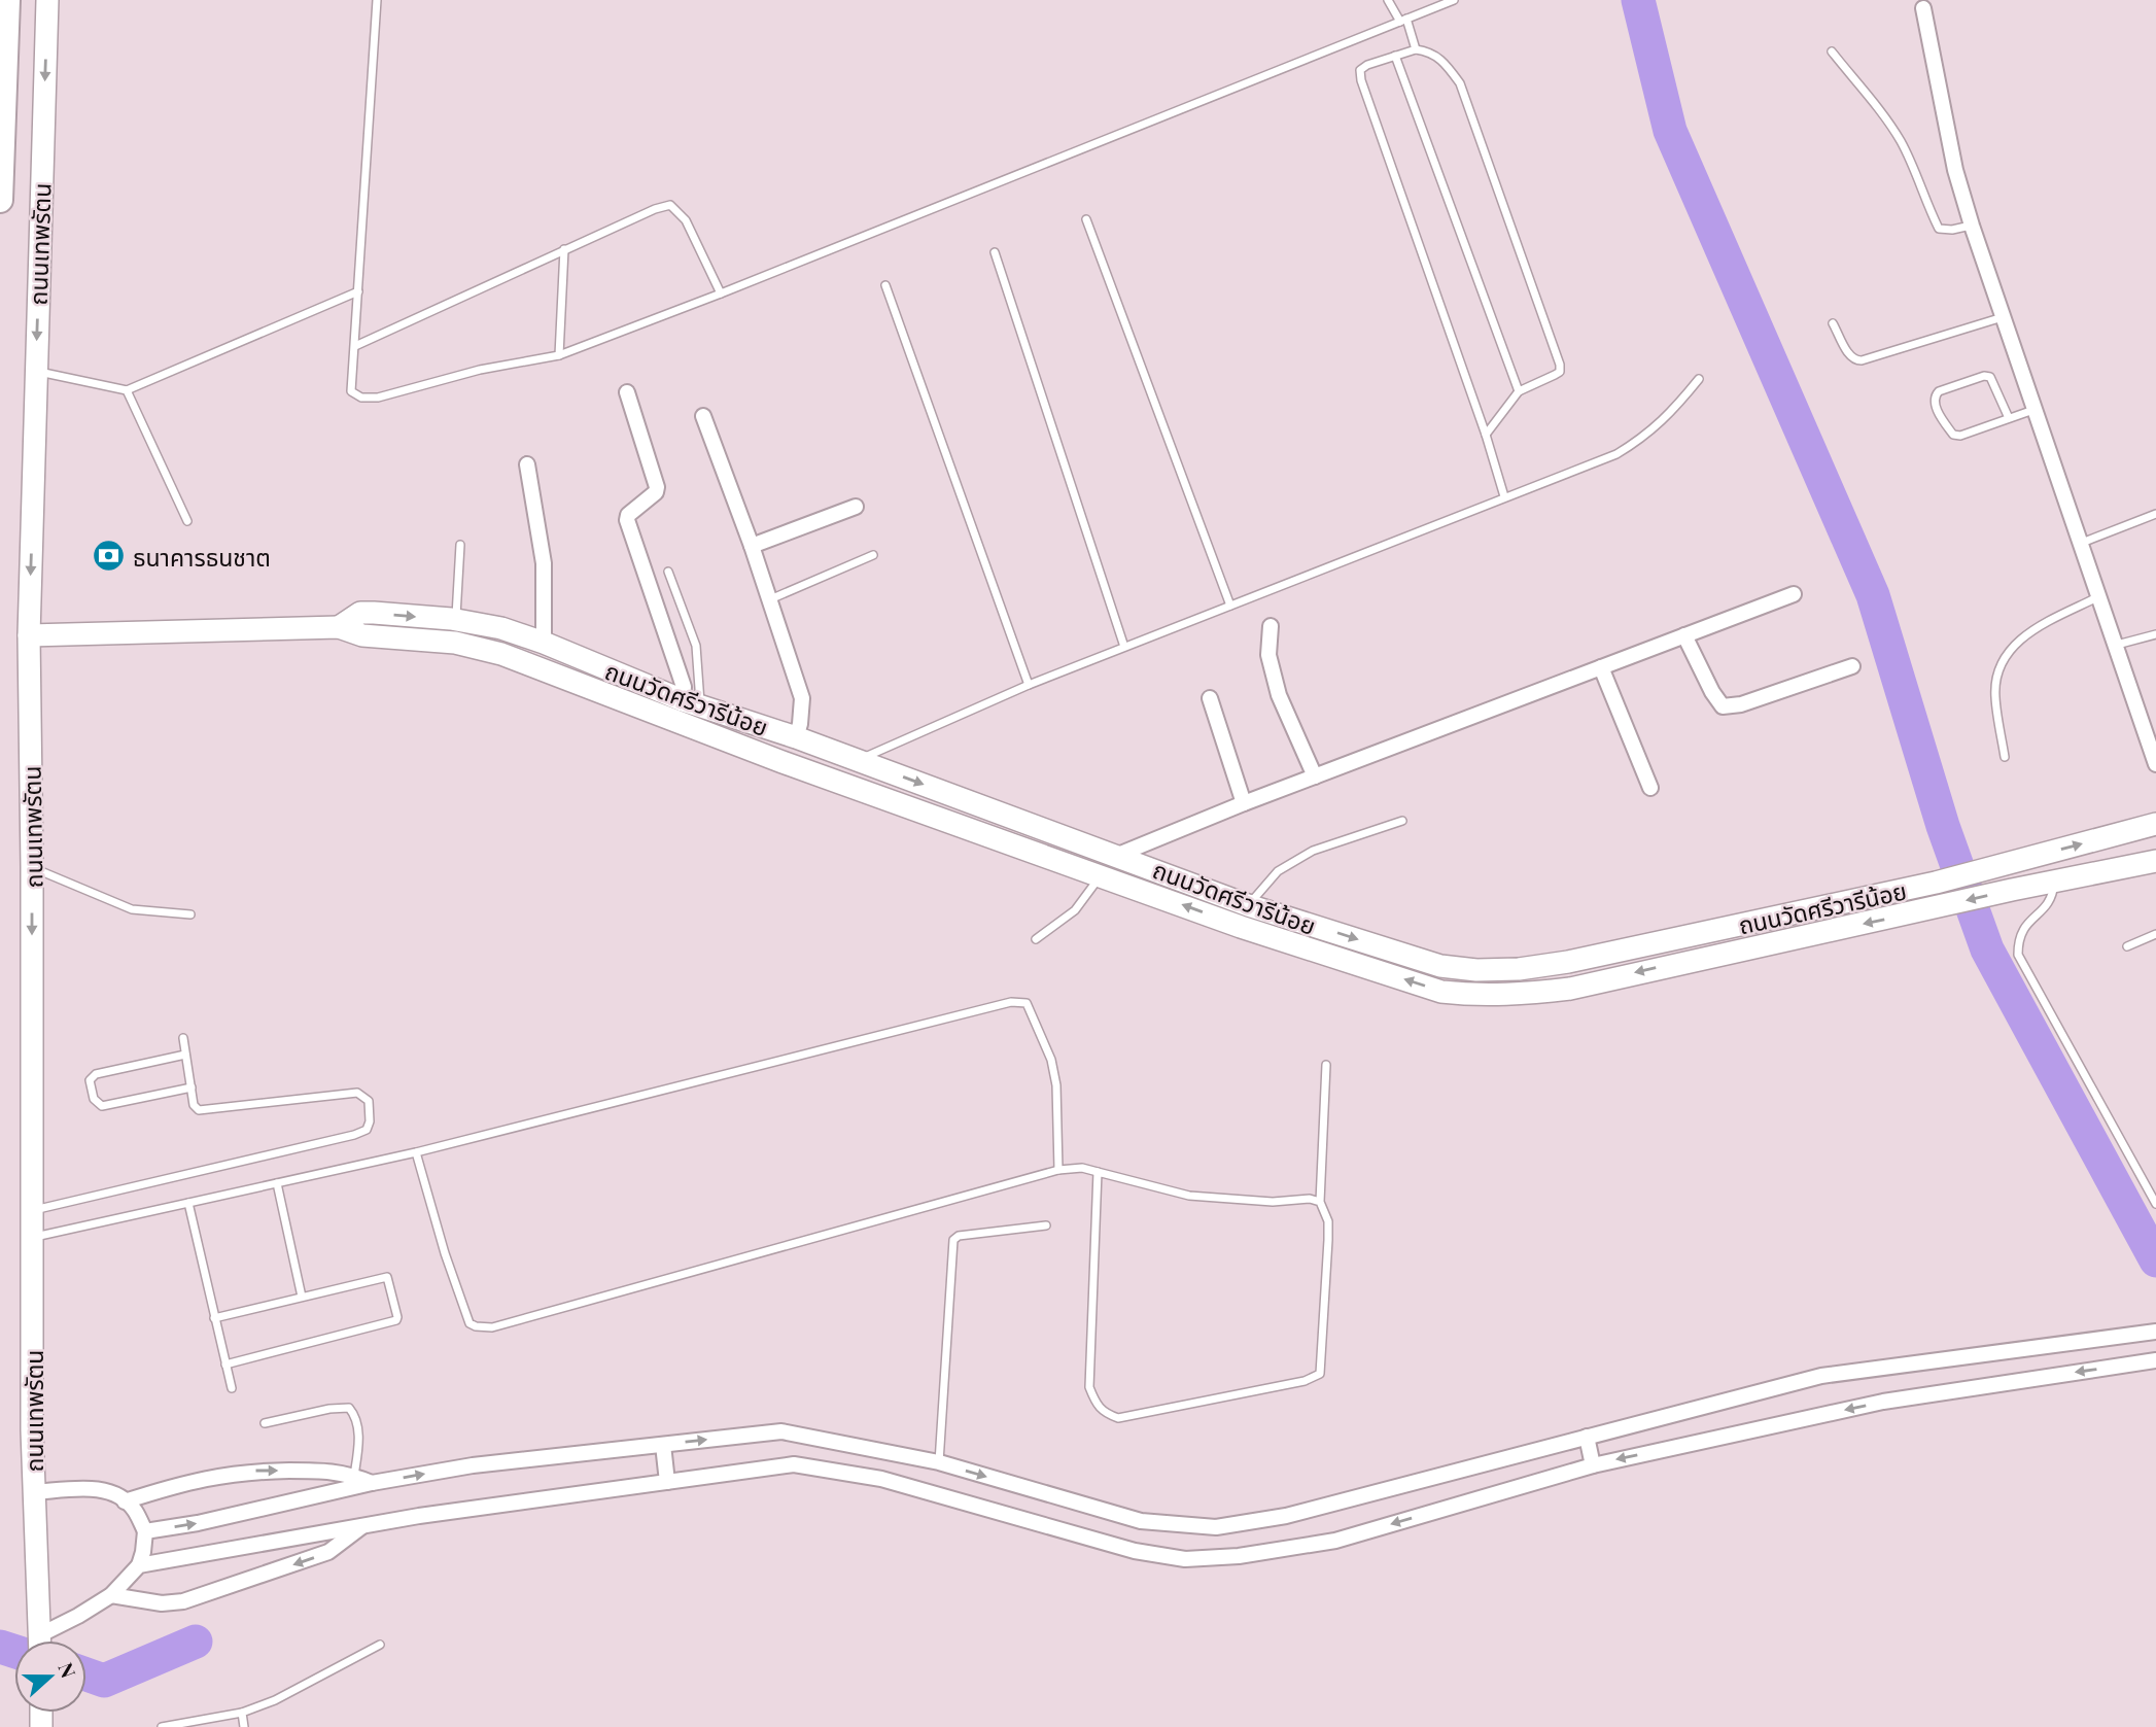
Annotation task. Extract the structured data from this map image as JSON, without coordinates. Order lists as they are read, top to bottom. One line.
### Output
{"streets":{"highway":["ถนนเทพรัตน"],"main road":["ถนนวัดศรีวารีน้อย"]},"crossings":[["ถนนเทพรัตน","ถนนวัดศรีวารีน้อย"]],"one_way":["ถนนเทพรัตน"],"places":{"bank":["ธนาคารธนชาต"]},"north":"right"}
